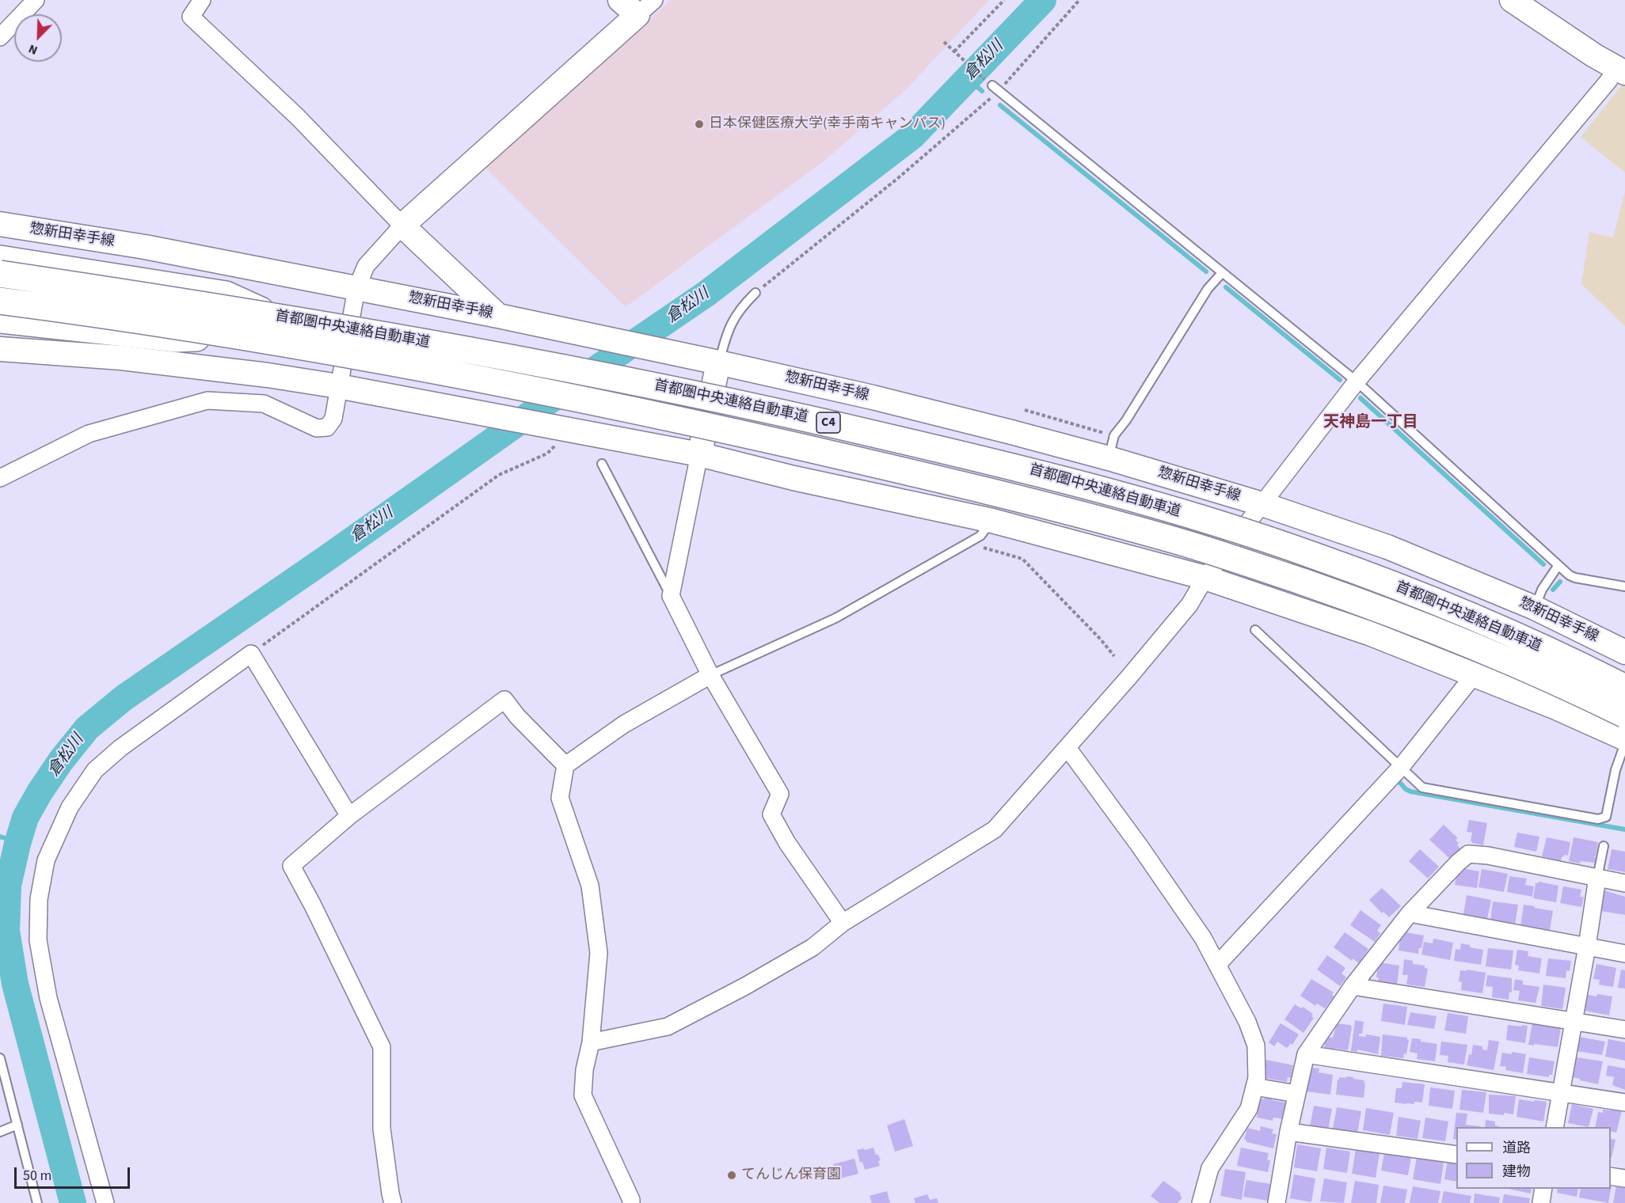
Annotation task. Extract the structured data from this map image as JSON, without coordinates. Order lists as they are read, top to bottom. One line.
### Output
{"streets":{"highway":["首都圏中央連絡自動車道","C4"],"main road":["惣新田幸手線"]},"districts":["天神島一丁目"],"water":["倉松川"],"places":["日本保健医療大学(幸手南キャンパス)","てんじん保育園"],"legend":["道路","建物"],"scale_bar":"50 m","north":"bottom left"}
